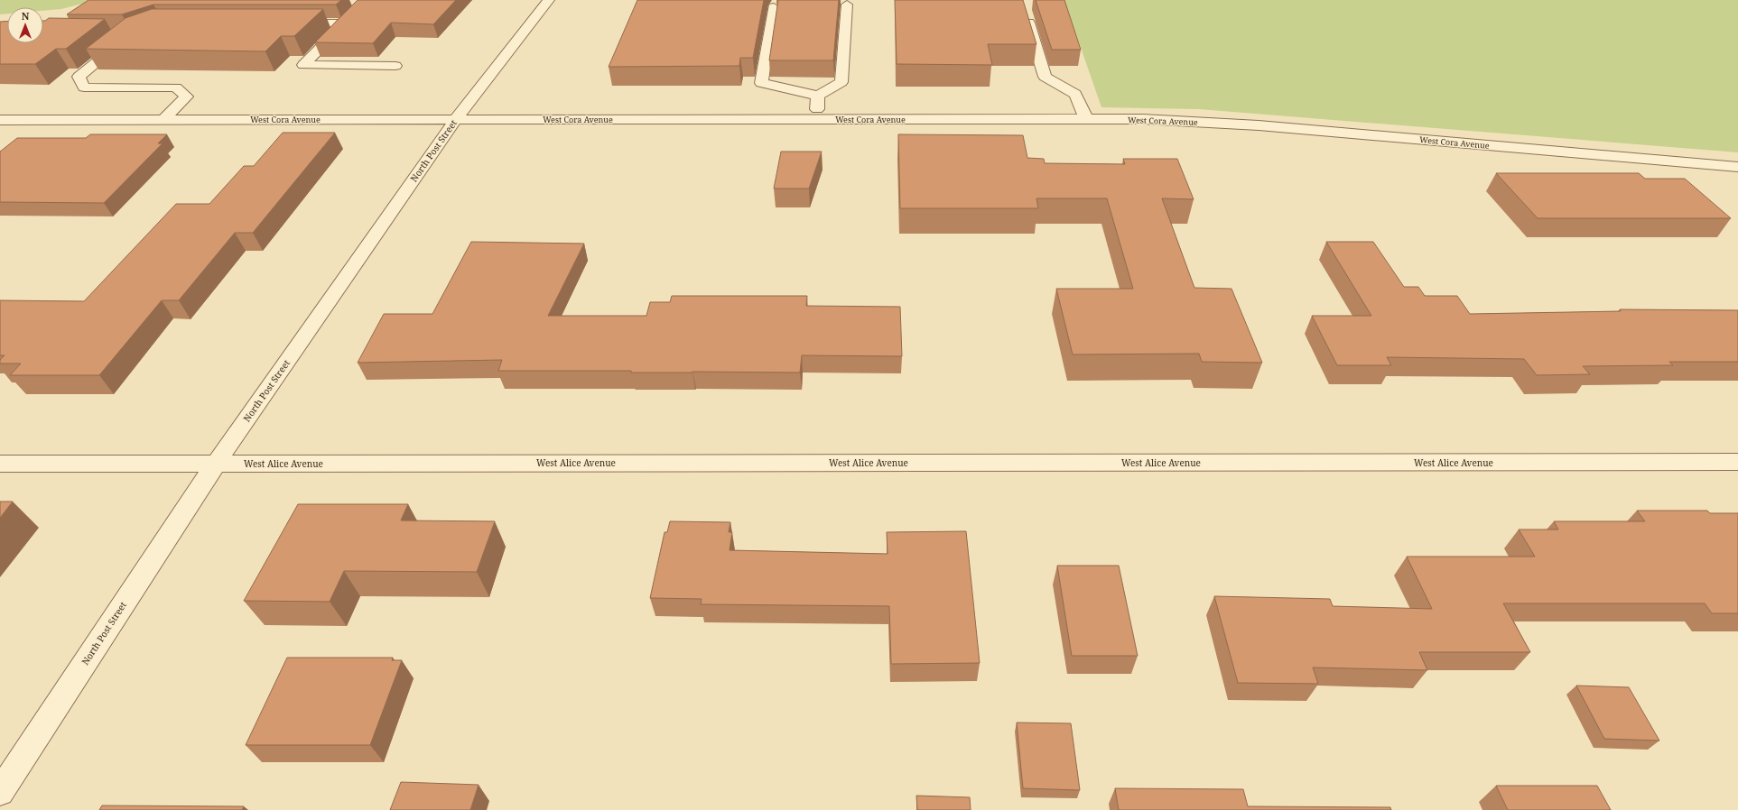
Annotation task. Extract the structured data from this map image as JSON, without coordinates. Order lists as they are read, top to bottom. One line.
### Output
{"streets":{"street":["West Cora Avenue","North Post Street","West Alice Avenue"]},"crossings":[["West Cora Avenue","North Post Street"],["North Post Street","West Alice Avenue"]],"north":"top"}
